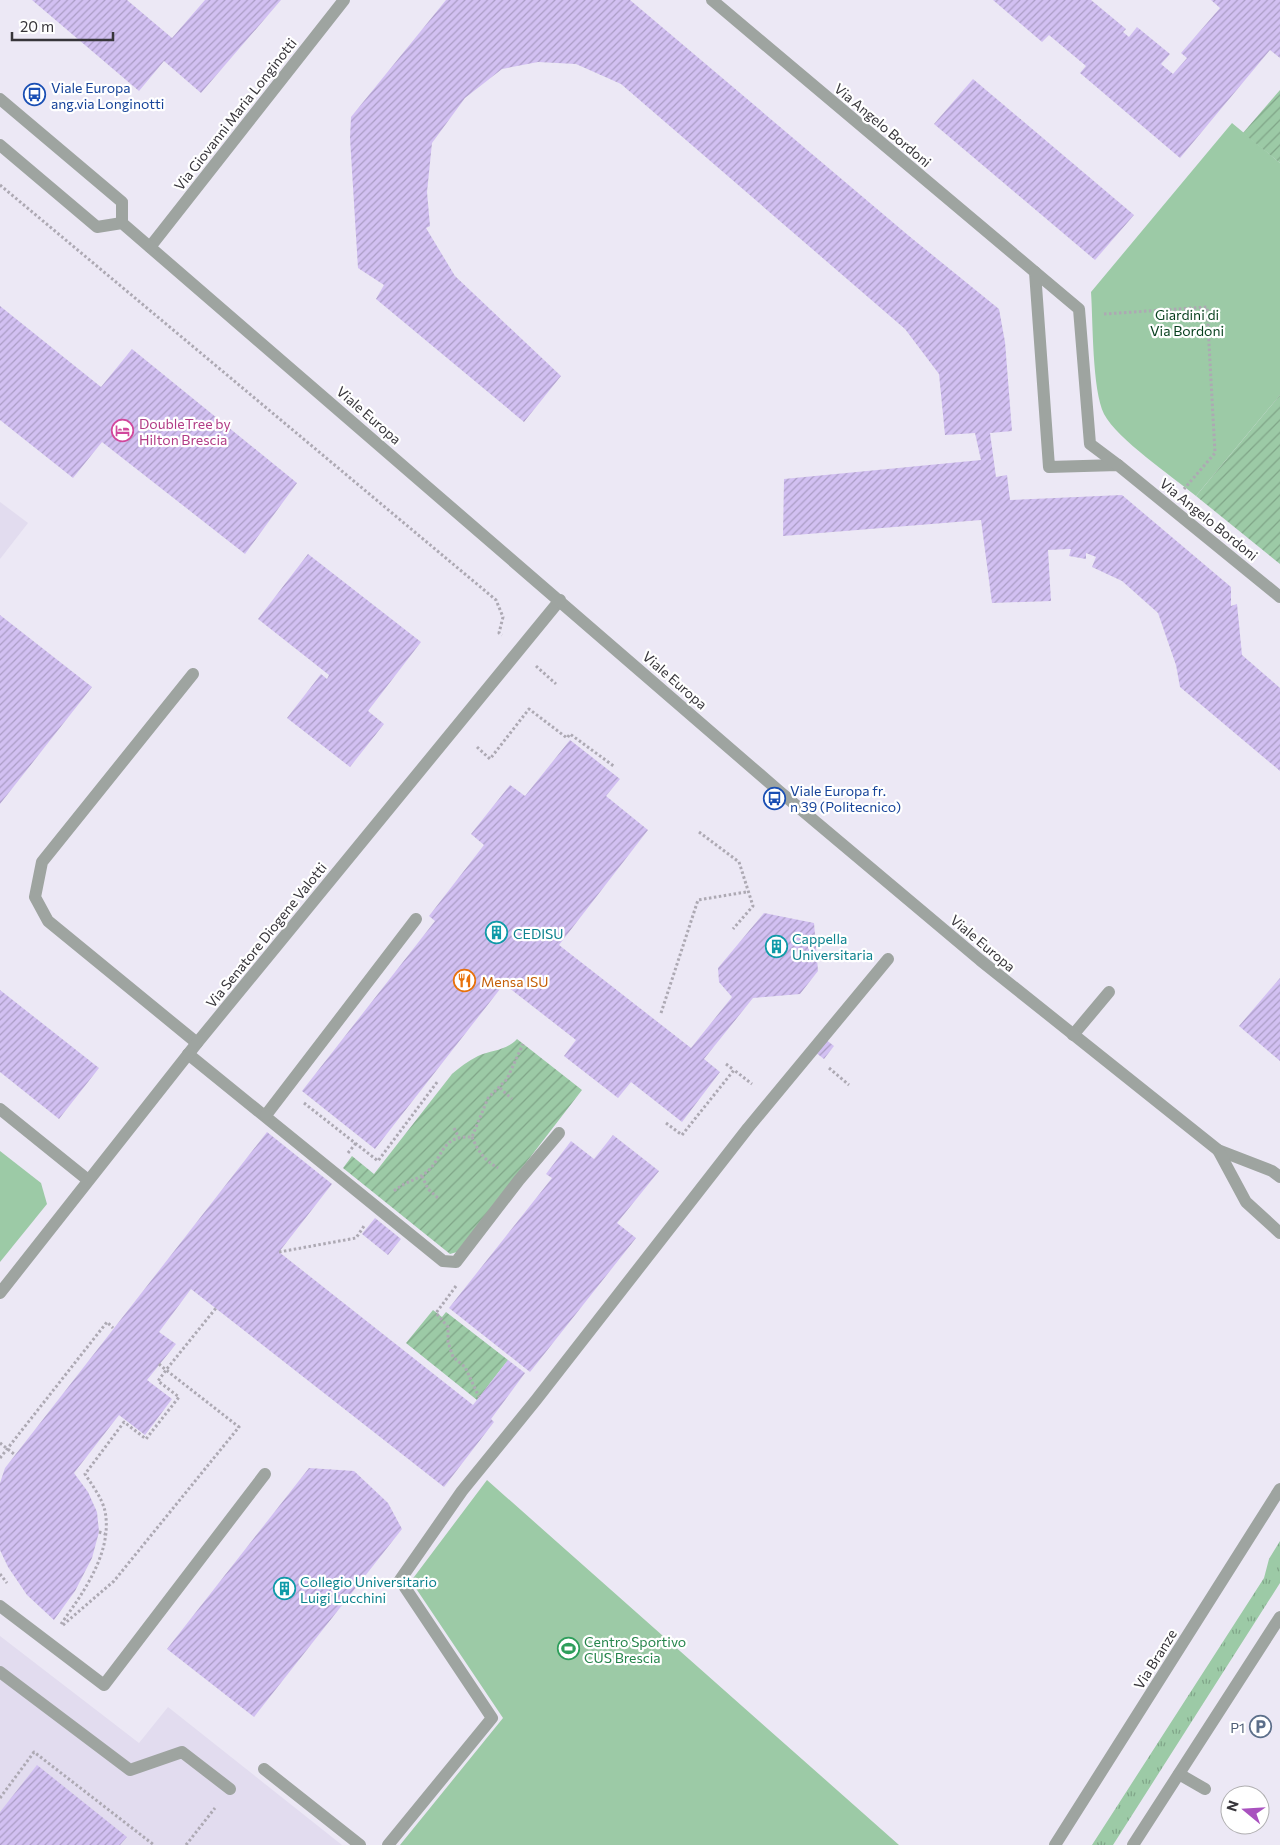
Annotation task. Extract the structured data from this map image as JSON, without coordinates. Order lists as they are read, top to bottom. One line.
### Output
{"streets":{"street":["Via Giovanni Maria Longinotti","Via Angelo Bordoni","Viale Europa","Via Senatore Diogene Valotti","Via Branze"]},"crossings":[["Via Giovanni Maria Longinotti","Viale Europa"],["Viale Europa","Via Senatore Diogene Valotti"]],"parks":["Giardini di Via Bordoni"],"places":{"bus stop":["Viale Europa ang.via Longinotti","Viale Europa fr. n 39 (Politecnico)"],"hotel":["DoubleTree by Hilton Brescia"],"building":["CEDISU","Cappella Universitaria","Collegio Universitario Luigi Lucchini"],"restaurant":["Mensa ISU"],"sports":["Centro Sportivo CUS Brescia"],"parking":["P1"]},"scale_bar":"20 m","north":"left"}
